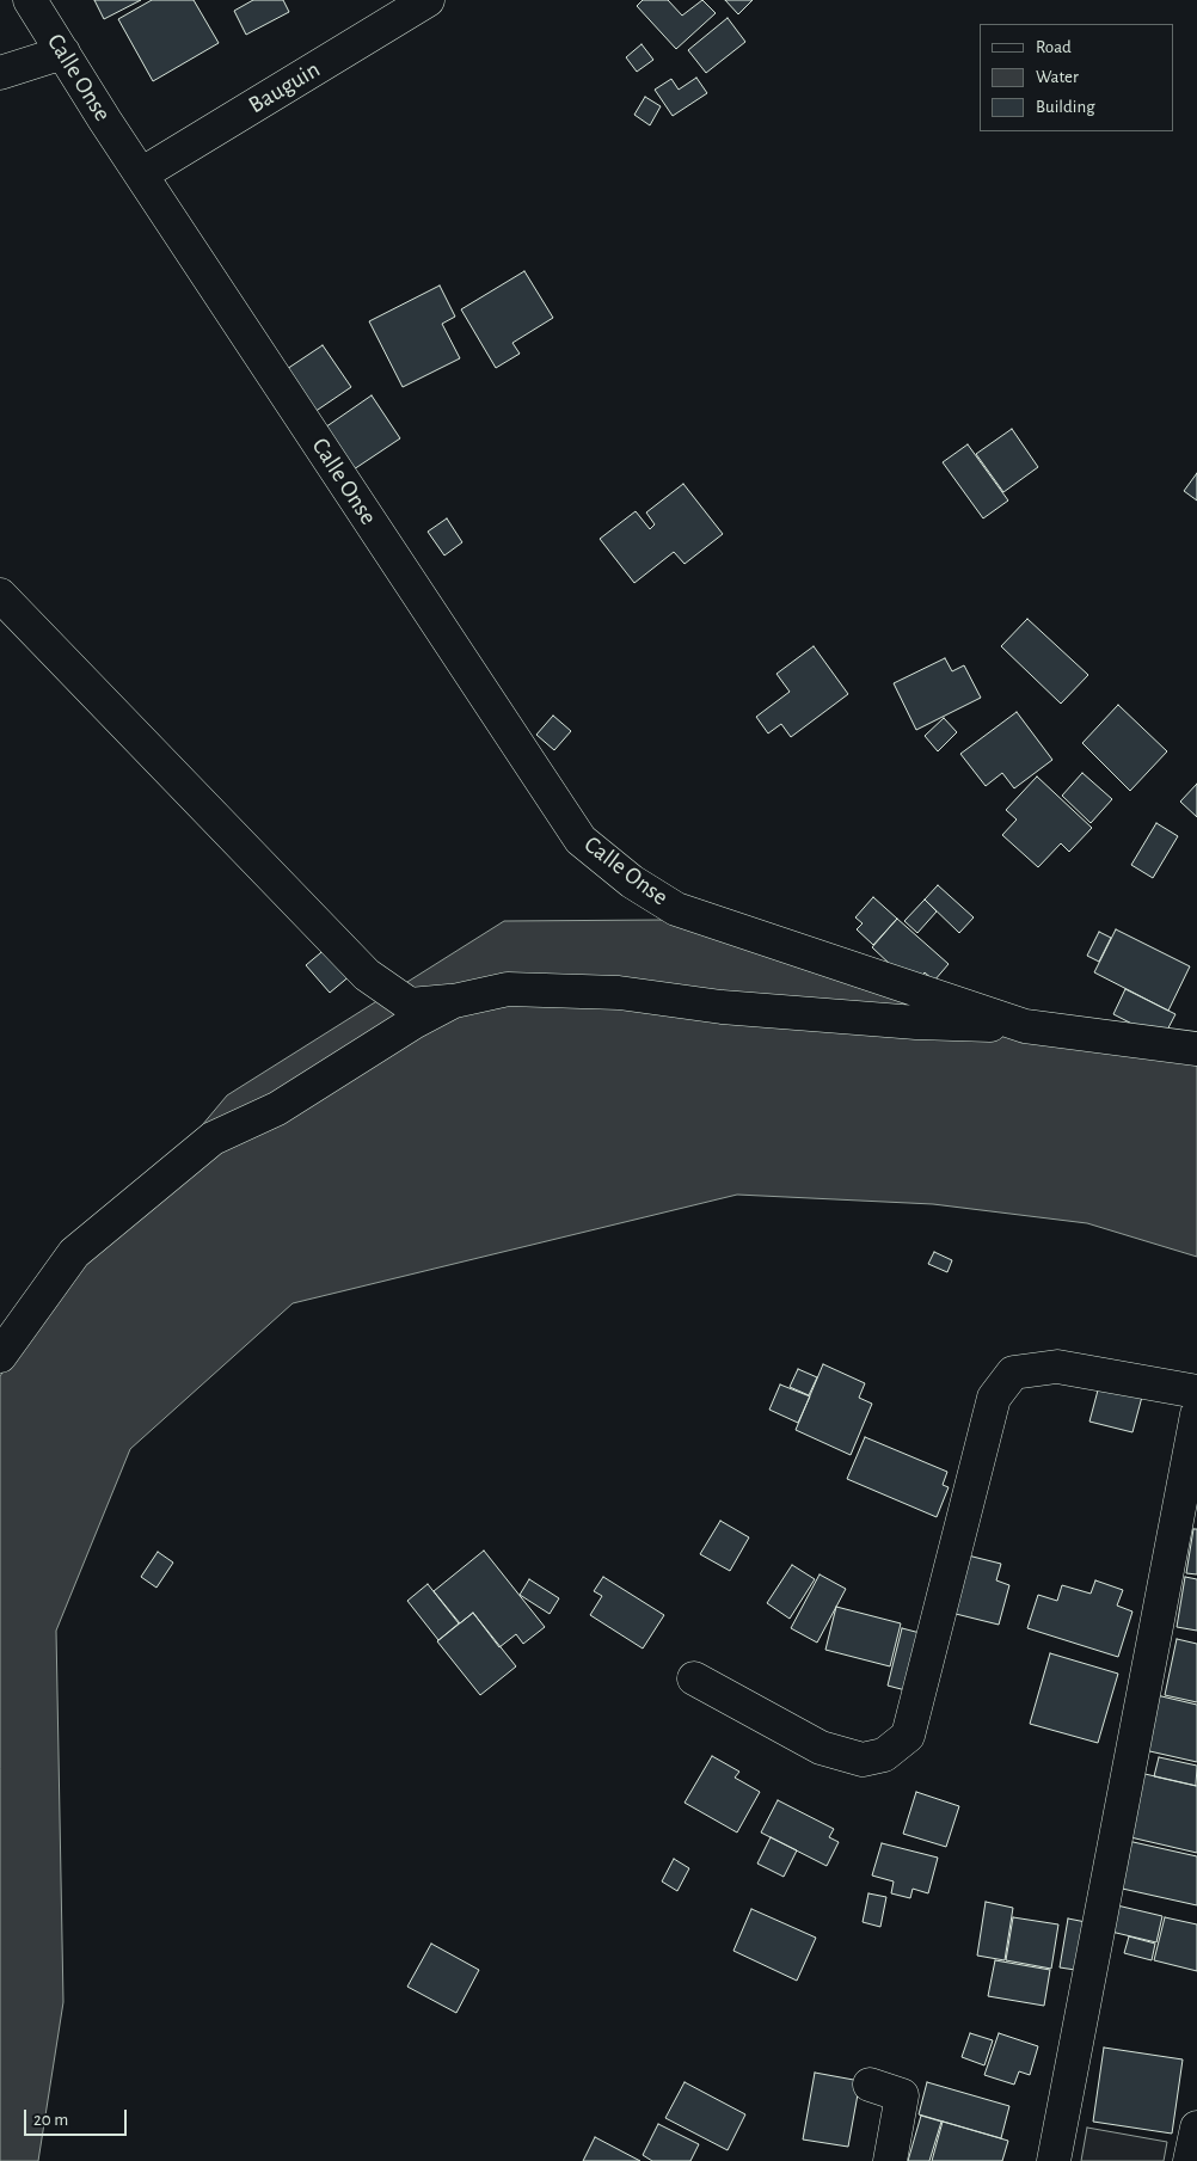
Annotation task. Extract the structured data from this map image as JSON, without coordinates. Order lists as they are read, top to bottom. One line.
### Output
{"streets":{"street":["Calle Onse","Bauguin"]},"crossings":[["Calle Onse","Bauguin"]],"legend":["Road","Water","Building"],"scale_bar":"20 m"}
